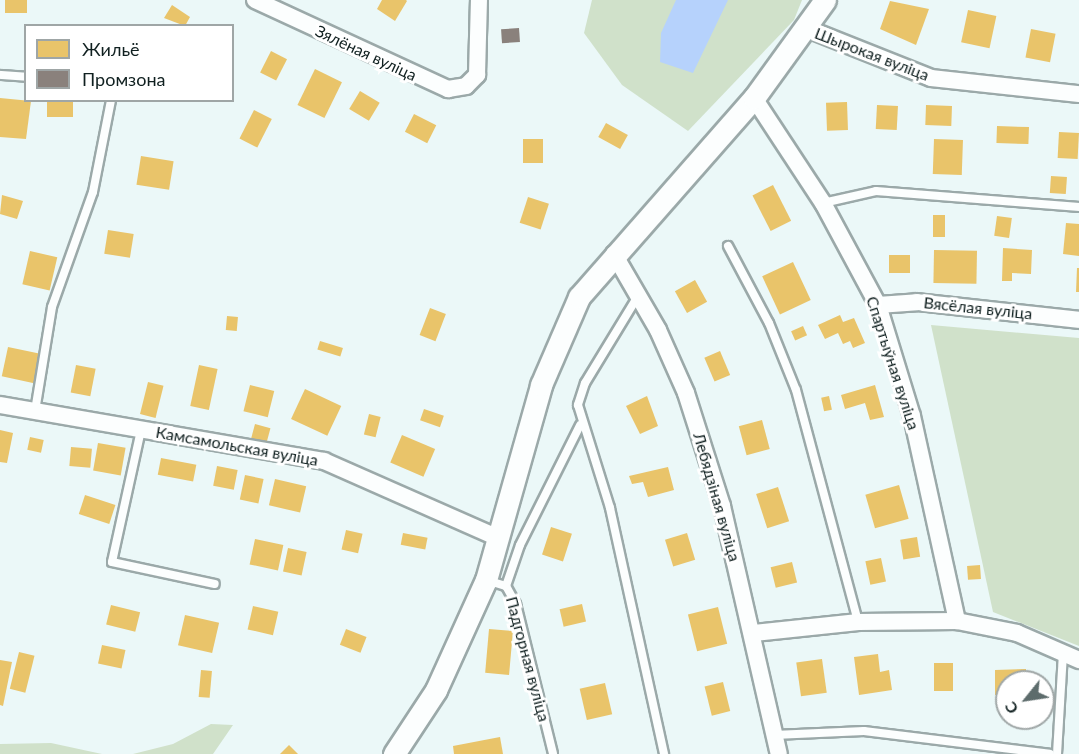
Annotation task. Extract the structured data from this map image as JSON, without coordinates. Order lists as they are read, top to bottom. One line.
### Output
{"streets":{"street":["Зялёная вуліца","Шырокая вуліца","Вясёлая вуліца","Спартыўная вуліца","Камсамольская вуліца","Лебядзіная вуліца"],"lane":["Падгорная вуліца"]},"crossings":[["Вясёлая вуліца","Спартыўная вуліца"]],"legend":["Жильё","Промзона"],"north":"bottom left"}
